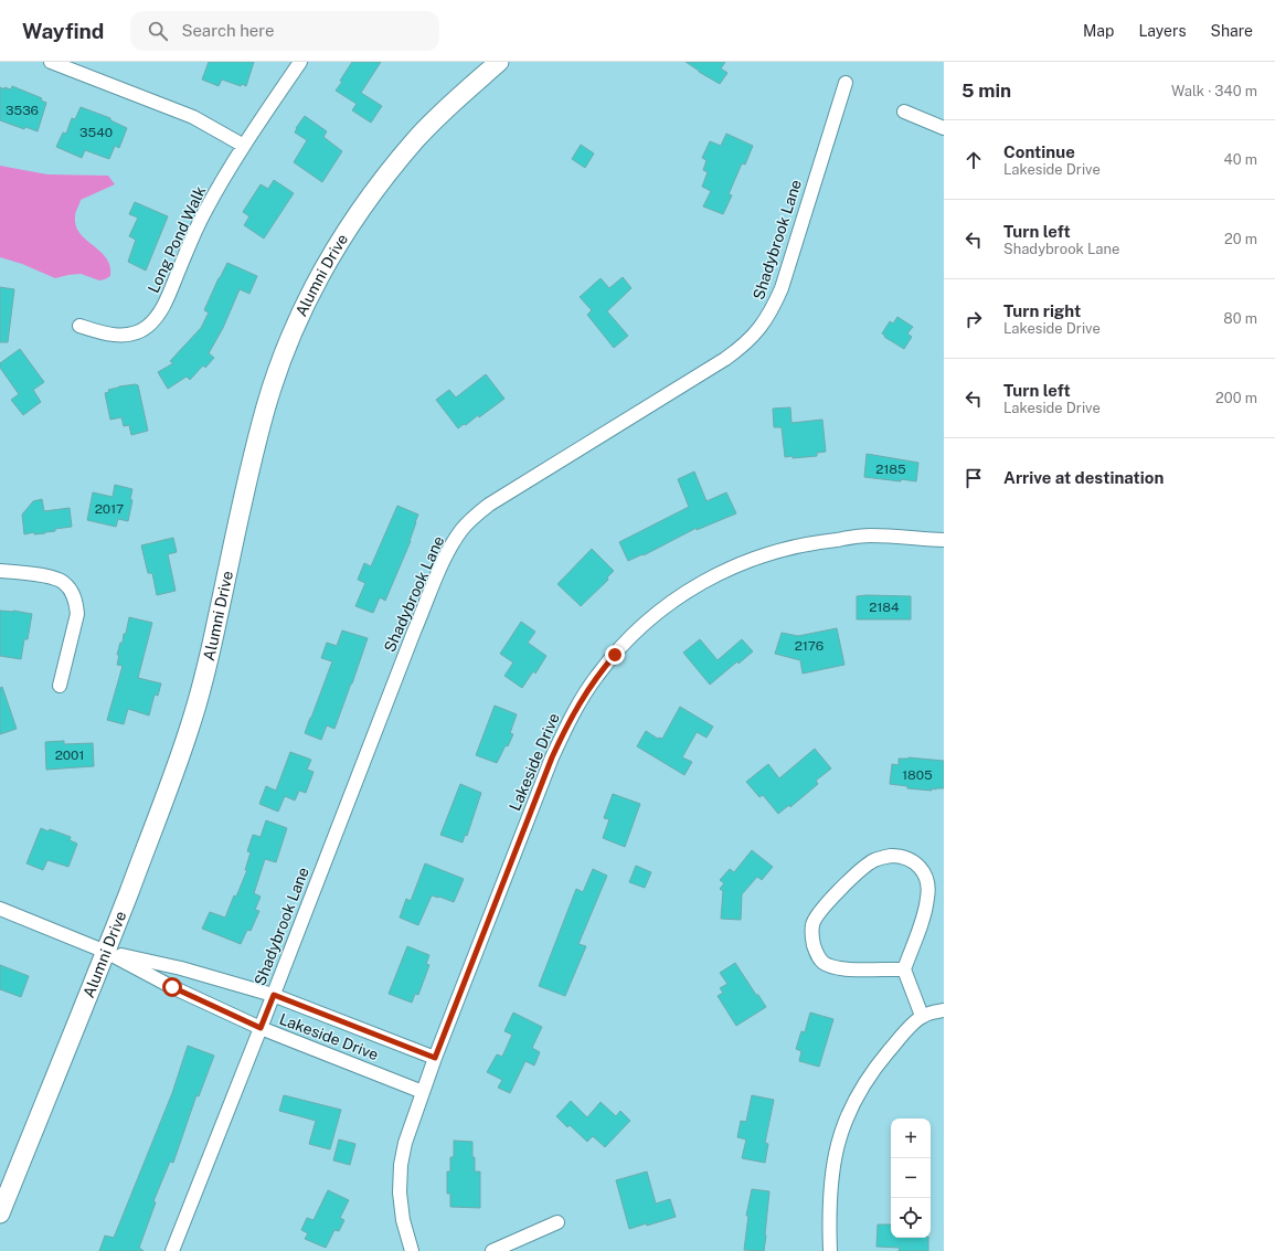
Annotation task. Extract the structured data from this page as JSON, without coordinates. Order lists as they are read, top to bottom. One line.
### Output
{"streets":{"main road":["Alumni Drive"],"street":["Long Pond Walk","Shadybrook Lane","Lakeside Drive"]},"crossings":[["Shadybrook Lane","Lakeside Drive"],["Alumni Drive","Lakeside Drive"]],"house_numbers":["3536","3540","2185","2017","2184","2176","2001","1805"],"page":{"header":"Wayfind","search":"Search here","nav":["Map","Layers","Share"],"heading":["5 min","Walk · 340 m"],"list":[["Continue","Lakeside Drive","40 m"],["Turn left","Shadybrook Lane","20 m"],["Turn right","Lakeside Drive","80 m"],["Turn left","Lakeside Drive","200 m"],"Arrive at destination"],"map_buttons":["+","−"]}}
